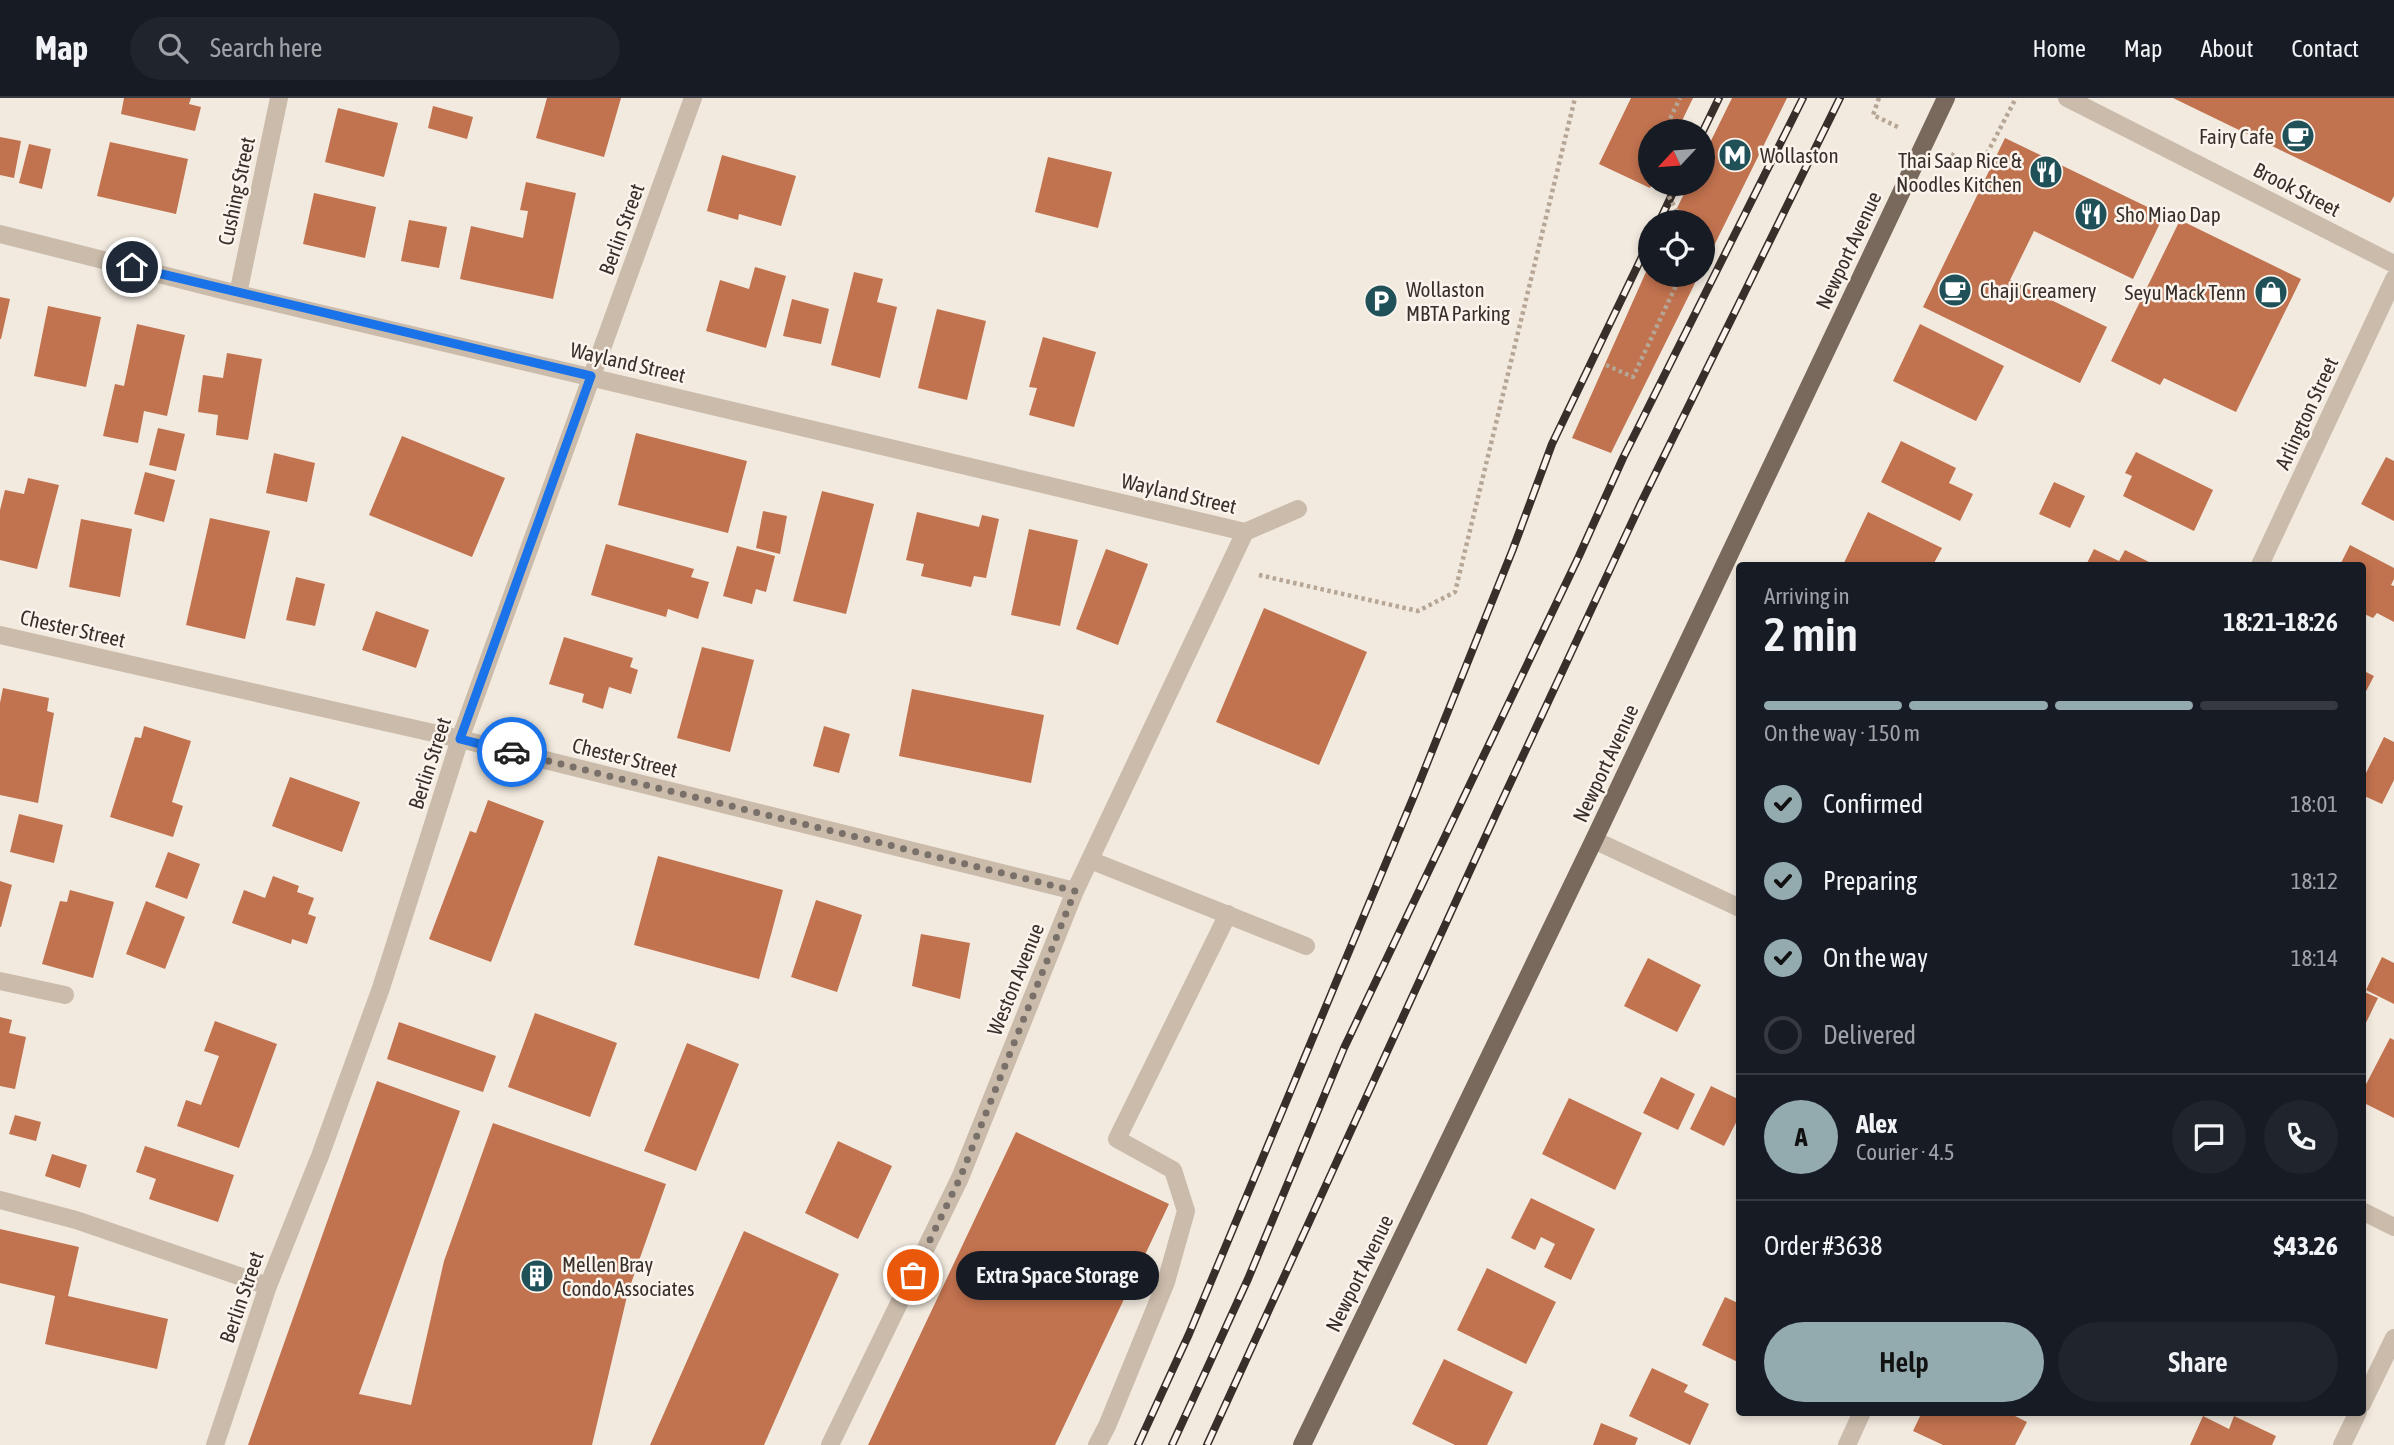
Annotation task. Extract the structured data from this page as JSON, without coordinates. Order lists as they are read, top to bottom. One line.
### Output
{"streets":{"main road":["Newport Avenue"],"street":["Brook Street","Cushing Street","Berlin Street","Wayland Street","Arlington Street","Chester Street","Weston Avenue"]},"crossings":[["Cushing Street","Wayland Street"],["Berlin Street","Wayland Street"],["Berlin Street","Chester Street"],["Wayland Street","Weston Avenue"],["Chester Street","Weston Avenue"]],"places":{"cafe":["Fairy Cafe","Chaji Creamery"],"metro station":["Wollaston"],"restaurant":["Thai Saap Rice & Noodles Kitchen","Sho Miao Dap"],"shop":["Seyu Mack Tenn"],"parking":["Wollaston MBTA Parking"],"other":["Extra Space Storage"],"building":["Mellen Bray Condo Associates"]},"north":"bottom left","page":{"header":"Map","search":"Search here","nav":["Home","Map","About","Contact"],"heading":["2 min","Arriving in","18:21–18:26"],"panel":["Alex","Courier · 4.5","Order #3638","$43.26"],"bar":"On the way · 150 m","list":[["Confirmed","18:01"],["Preparing","18:12"],["On the way","18:14"],"Delivered"],"round":"A","bubble":"Extra Space Storage","buttons":["Help","Share"]}}
